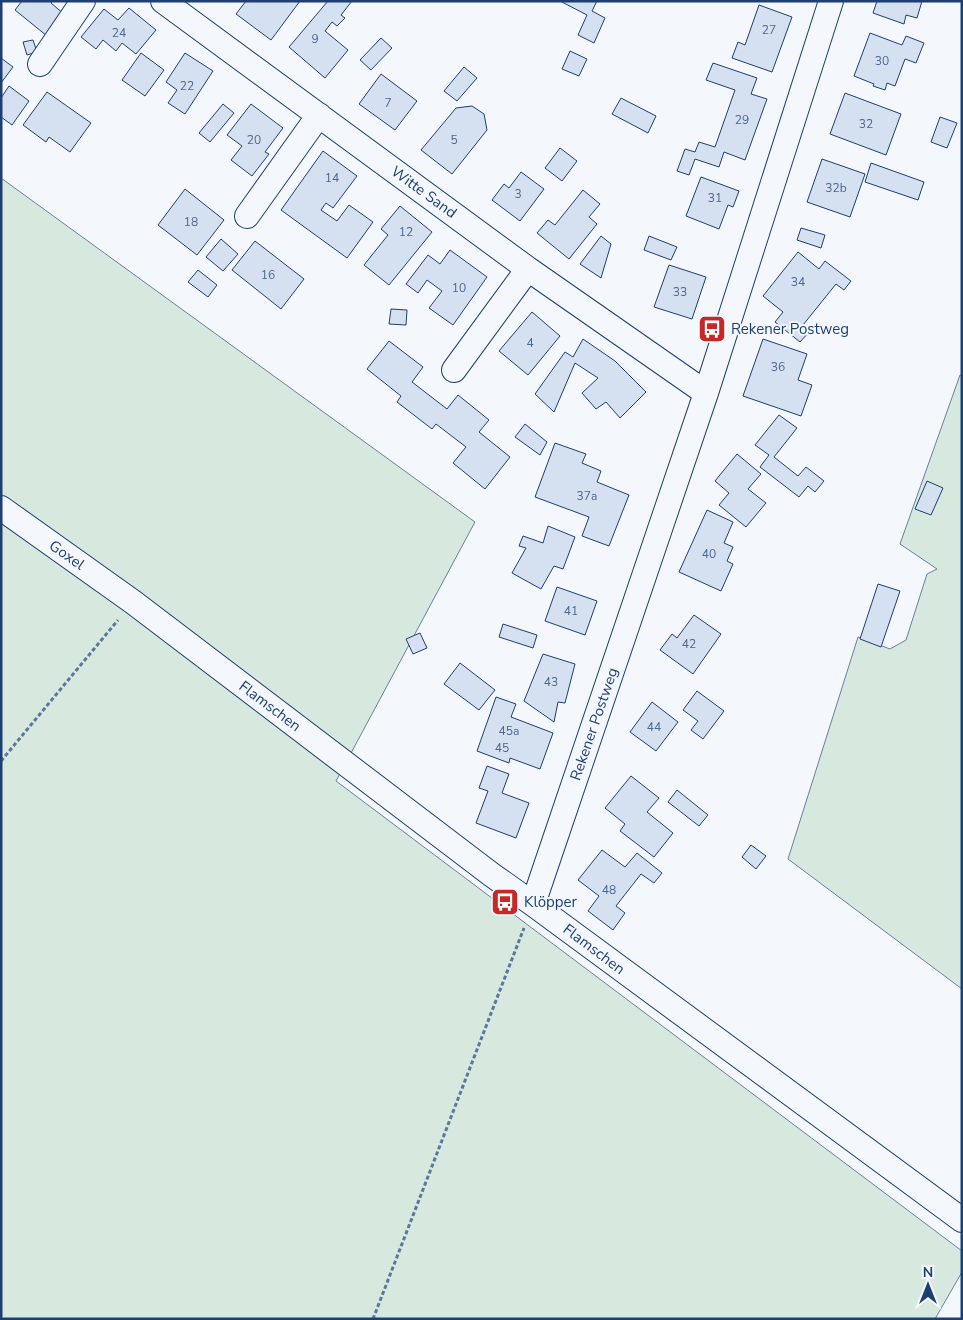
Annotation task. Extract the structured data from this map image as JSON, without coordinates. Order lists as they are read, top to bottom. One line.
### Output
{"streets":{"street":["Witte Sand","Goxel","Flamschen","Rekener Postweg"]},"crossings":[["Witte Sand","Rekener Postweg"],["Goxel","Flamschen"],["Flamschen","Rekener Postweg"]],"places":{"bus stop":["Rekener Postweg","Klöpper"]},"house_numbers":["27","24","9","30","22","7","29","32","20","5","14","32b","3","31","18","12","16","34","10","33","4","36","37a","40","41","42","43","44","45a","45","48"],"north":"top"}
